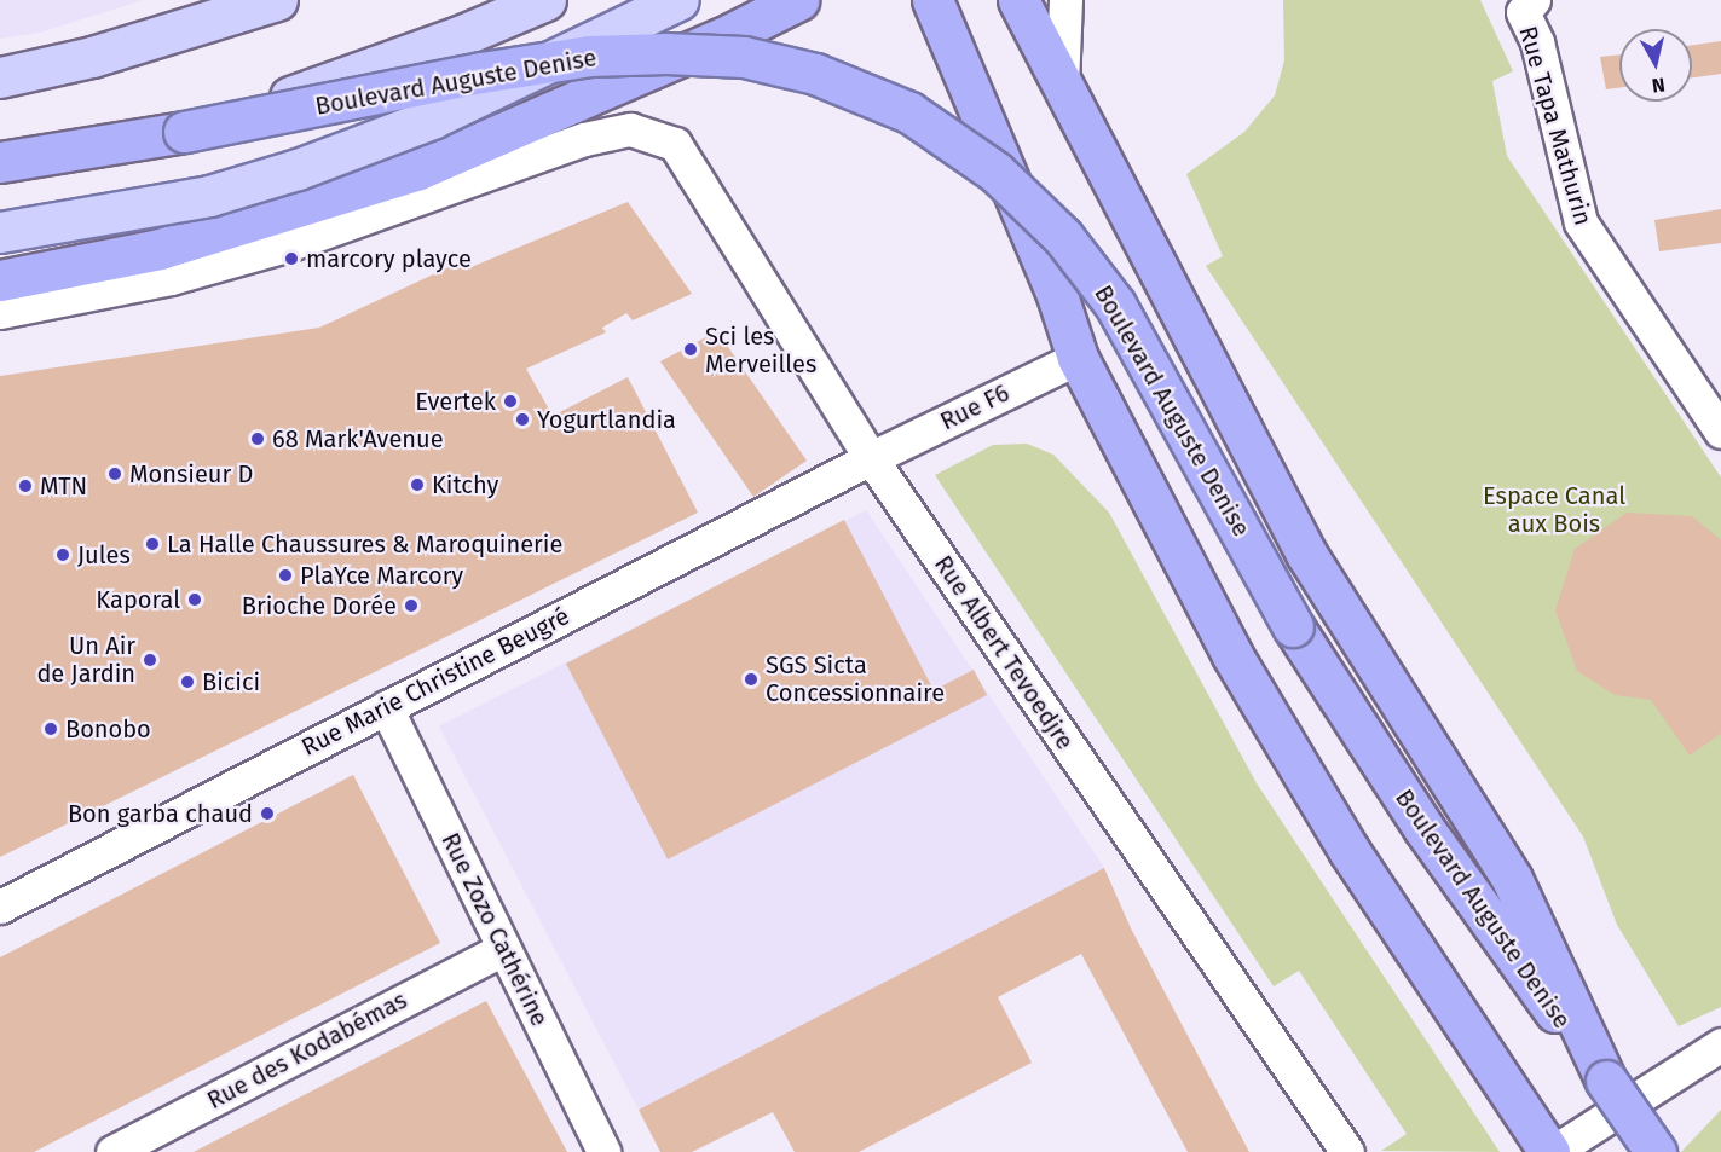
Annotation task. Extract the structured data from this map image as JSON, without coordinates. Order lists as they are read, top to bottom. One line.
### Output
{"streets":{"highway":["Boulevard Auguste Denise"],"street":["Rue Tapa Mathurin","Rue F6","Rue Albert Tevoedjre","Rue Marie Christine Beugré","Rue Zozo Cathérine","Rue des Kodabémas"]},"crossings":[["Rue F6","Rue Albert Tevoedjre"],["Rue F6","Rue Marie Christine Beugré"],["Rue Albert Tevoedjre","Rue Marie Christine Beugré"],["Rue Marie Christine Beugré","Rue Zozo Cathérine"],["Rue Zozo Cathérine","Rue des Kodabémas"]],"parks":["Espace Canal aux Bois"],"places":["marcory playce","Sci les Merveilles","Evertek","Yogurtlandia","68 Mark'Avenue","Monsieur D","Kitchy","MTN","La Halle Chaussures & Maroquinerie","Jules","PlaYce Marcory","Kaporal","Brioche Dorée","Un Air de Jardin","SGS Sicta Concessionnaire","Bicici","Bonobo","Bon garba chaud"],"north":"bottom"}
